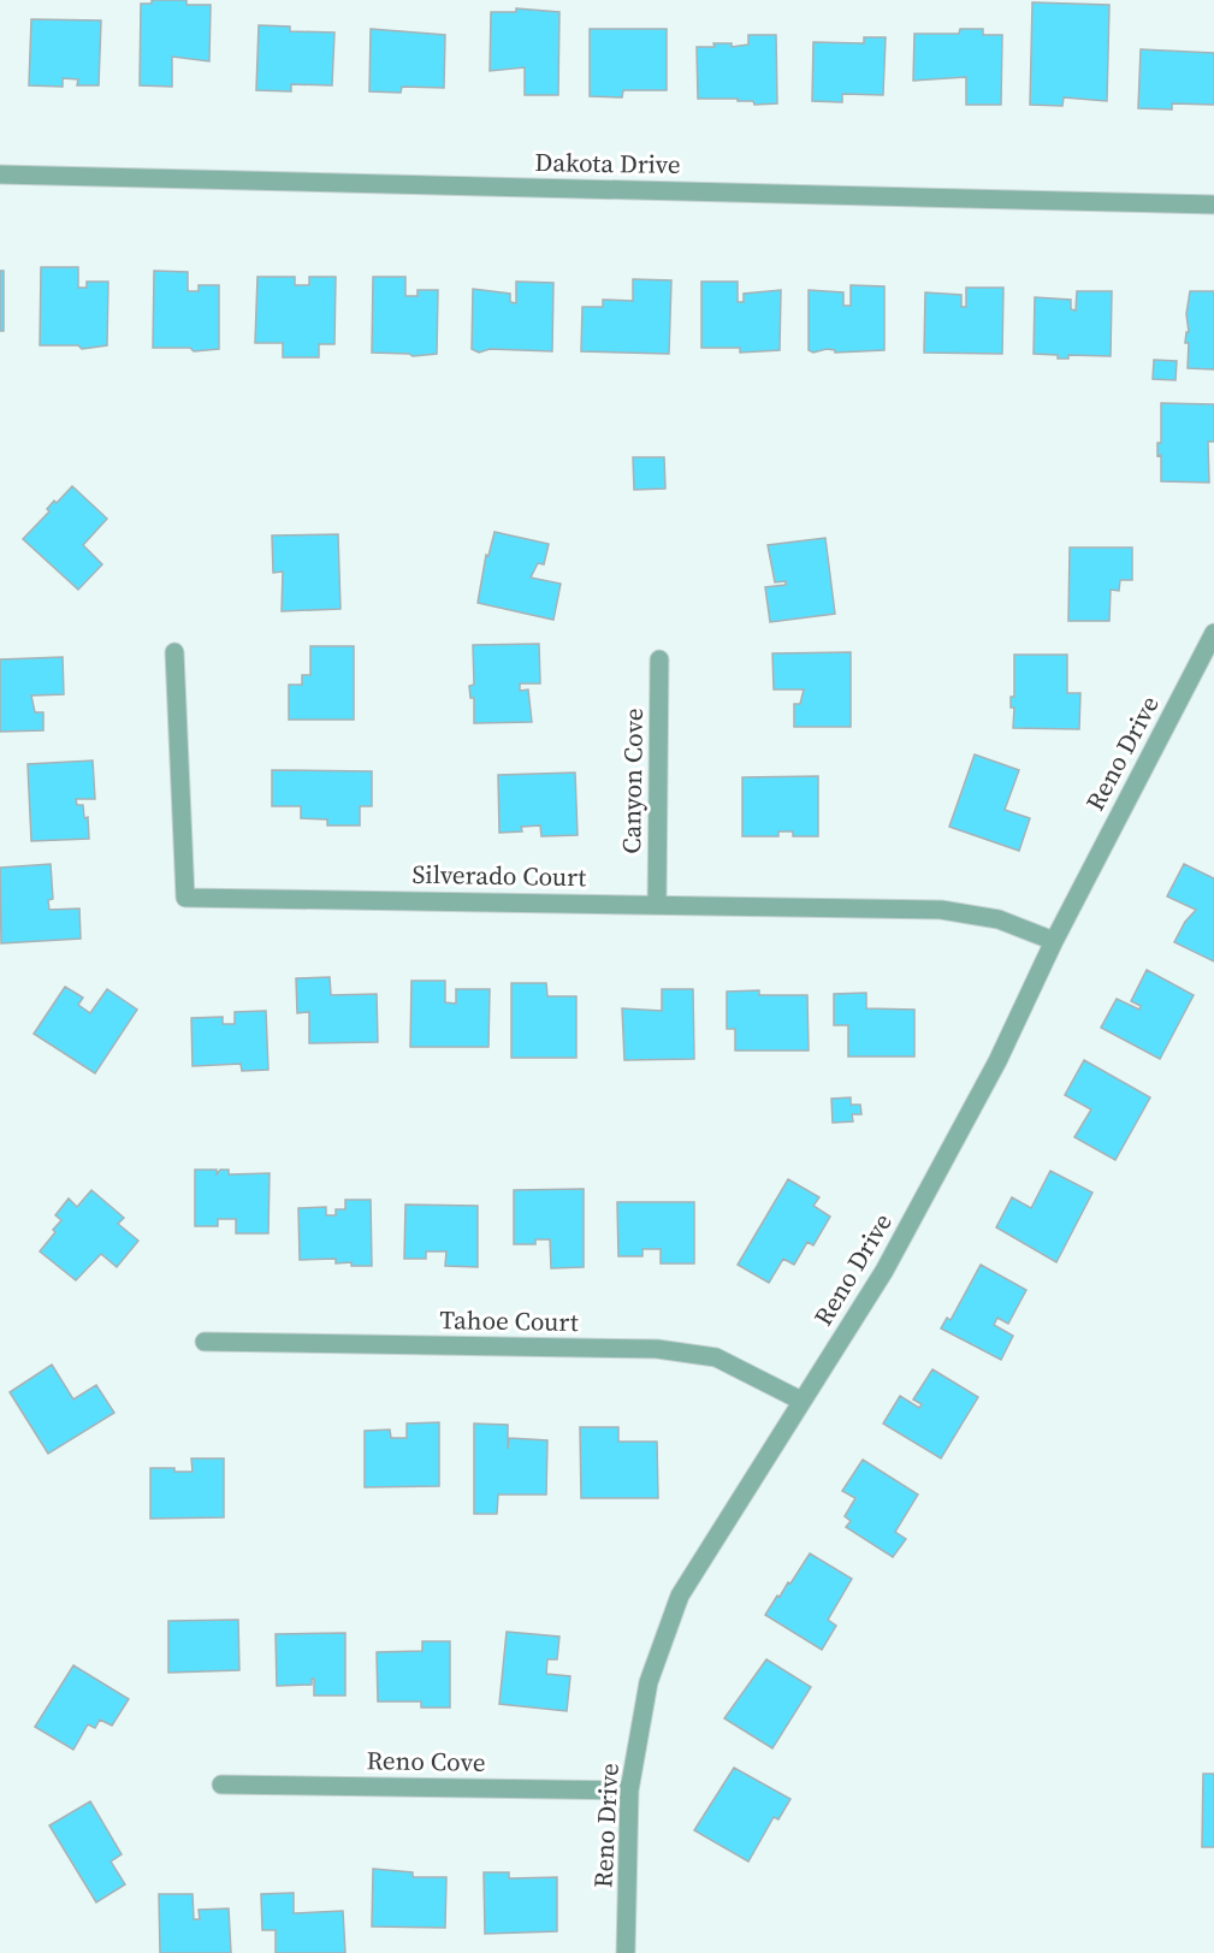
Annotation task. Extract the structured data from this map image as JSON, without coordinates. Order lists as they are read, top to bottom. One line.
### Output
{"streets":{"street":["Dakota Drive","Reno Drive","Canyon Cove","Silverado Court","Tahoe Court","Reno Cove"]},"crossings":[["Reno Drive","Silverado Court"],["Reno Drive","Tahoe Court"],["Reno Drive","Reno Cove"],["Canyon Cove","Silverado Court"]]}
